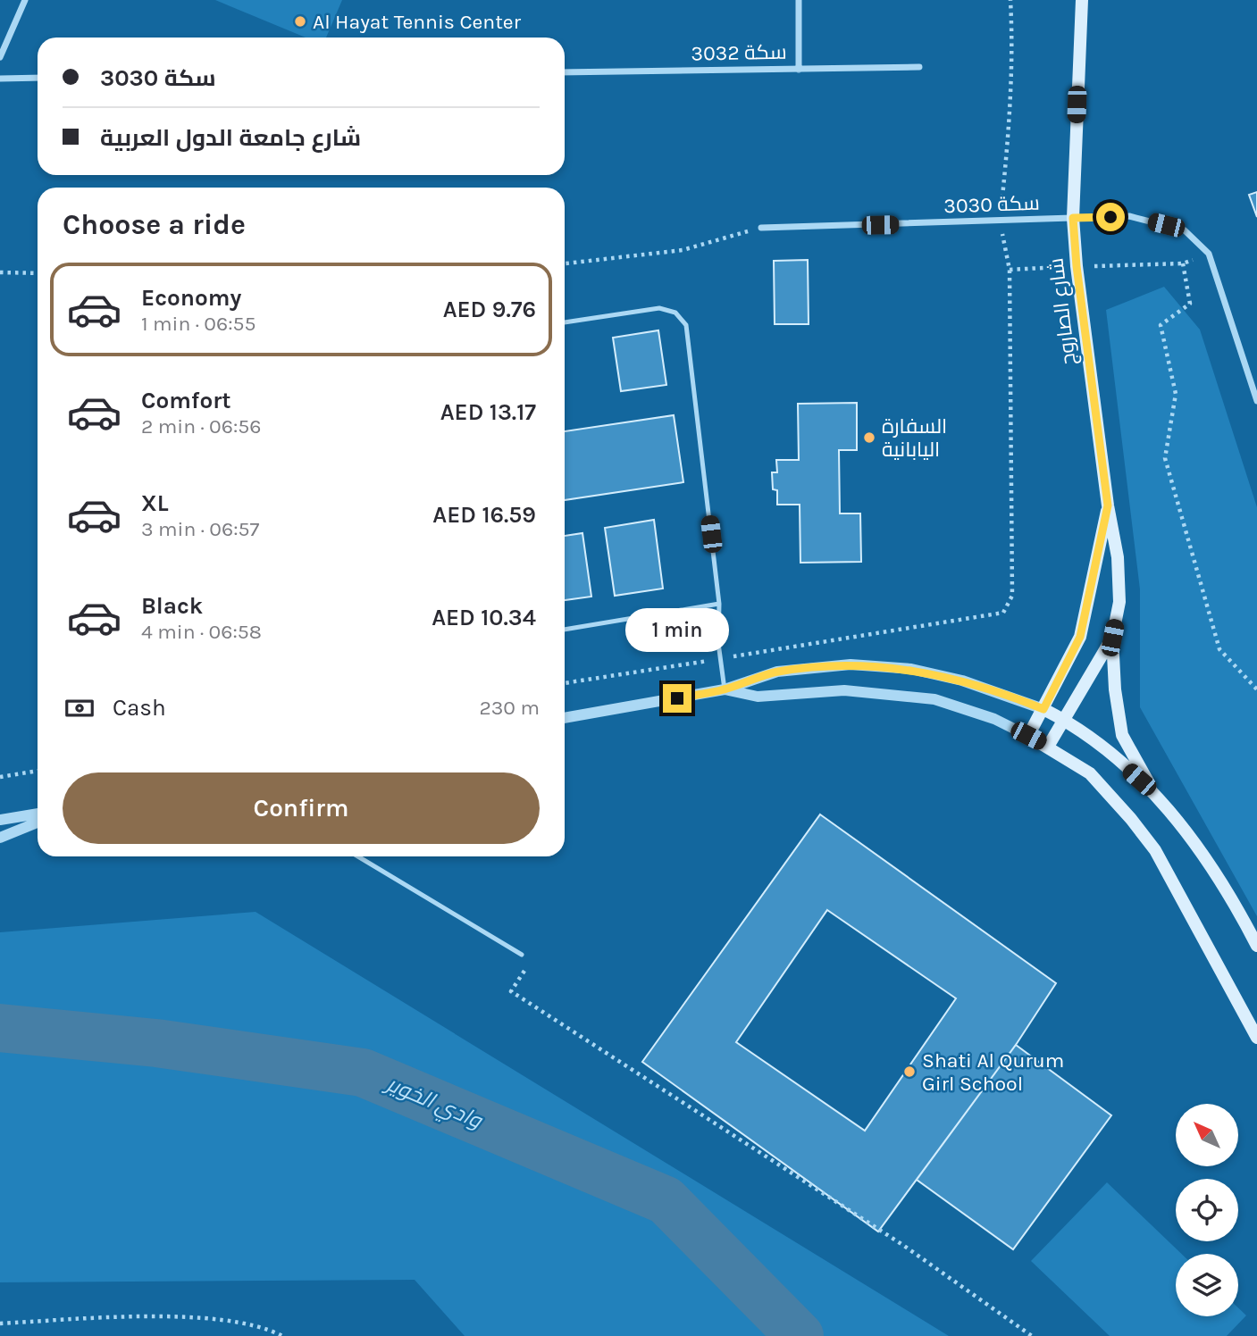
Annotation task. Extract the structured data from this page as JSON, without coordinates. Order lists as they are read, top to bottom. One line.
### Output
{"streets":{"main road":["شارع الصاروج"],"street":["سكة 3032","سكة 3030"]},"crossings":[["سكة 3030","شارع الصاروج"]],"water":["وادي الخوير"],"places":["Al Hayat Tennis Center","السفارة اليابانية","Shati Al Qurum Girl School"],"north":"top left","page":{"banner":["سكة 3030","شارع جامعة الدول العربية"],"heading":"Choose a ride","list":[{"name":"Economy","note":"1 min · 06:55","value":"AED 9.76"},{"name":"Comfort","note":"2 min · 06:56","value":"AED 13.17"},{"name":"XL","note":"3 min · 06:57","value":"AED 16.59"},{"name":"Black","note":"4 min · 06:58","value":"AED 10.34"}],"bubble":"1 min","pay":["Cash","230 m"],"buttons":"Confirm"}}
